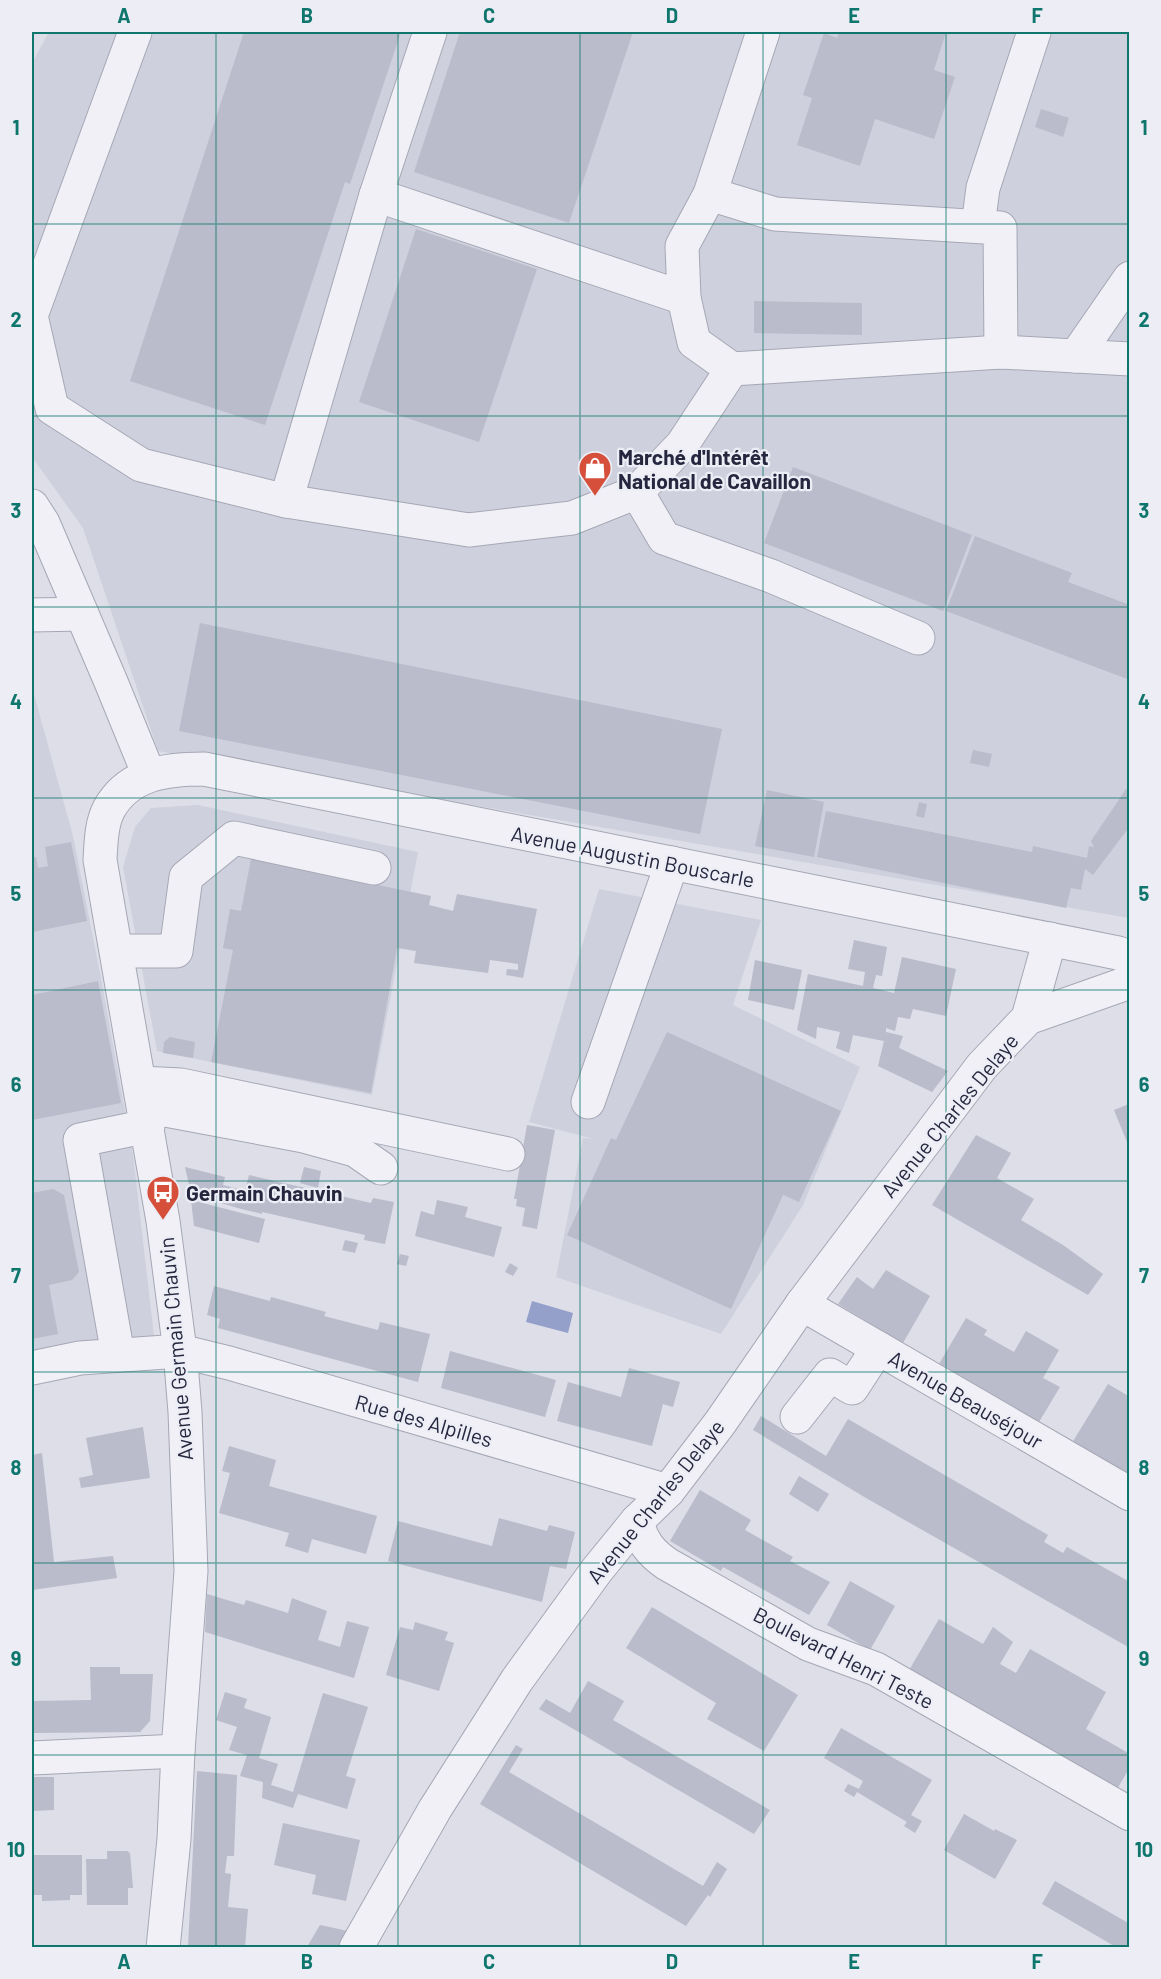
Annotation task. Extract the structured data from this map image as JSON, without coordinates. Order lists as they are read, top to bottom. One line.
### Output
{"streets":{"street":["Avenue Augustin Bouscarle","Avenue Charles Delaye","Avenue Germain Chauvin","Avenue Beauséjour","Rue des Alpilles","Boulevard Henri Teste"]},"crossings":[["Avenue Augustin Bouscarle","Avenue Charles Delaye"],["Avenue Augustin Bouscarle","Avenue Germain Chauvin"],["Avenue Charles Delaye","Avenue Beauséjour"],["Avenue Charles Delaye","Rue des Alpilles"],["Avenue Charles Delaye","Boulevard Henri Teste"],["Avenue Germain Chauvin","Rue des Alpilles"]],"places":{"shop":["Marché d'Intérêt National de Cavaillon"],"bus stop":["Germain Chauvin"]},"grid":{"columns":["A","B","C","D","E","F"],"rows":["1","2","3","4","5","6","7","8","9","10"]}}
